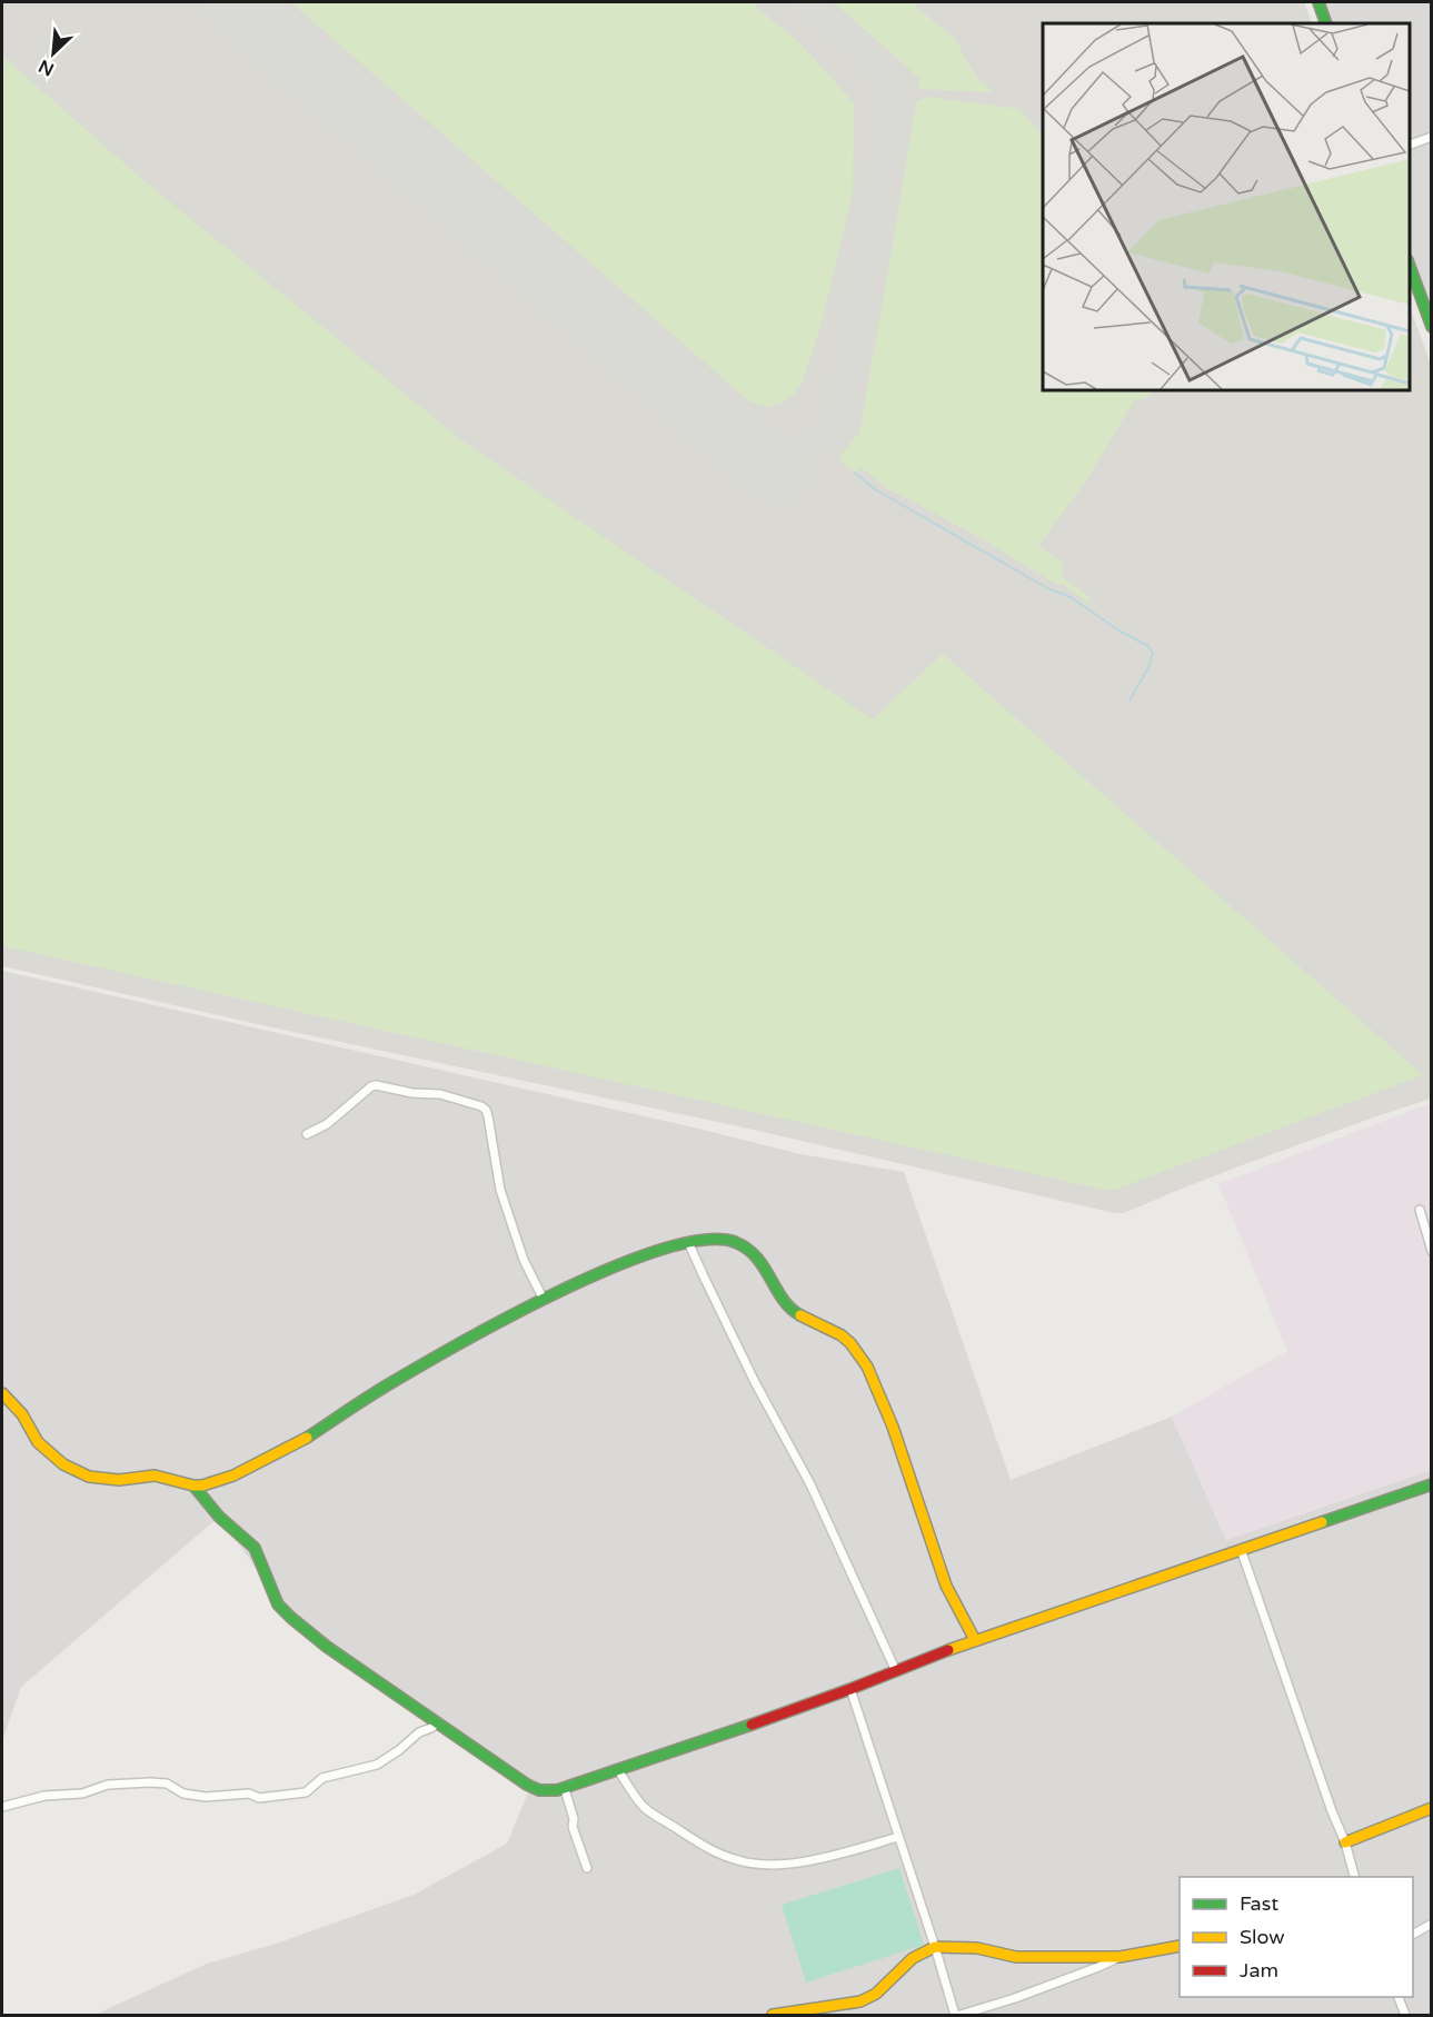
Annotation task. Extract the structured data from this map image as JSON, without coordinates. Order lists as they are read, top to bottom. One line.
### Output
{"legend":["Fast","Slow","Jam"],"north":"bottom left"}
